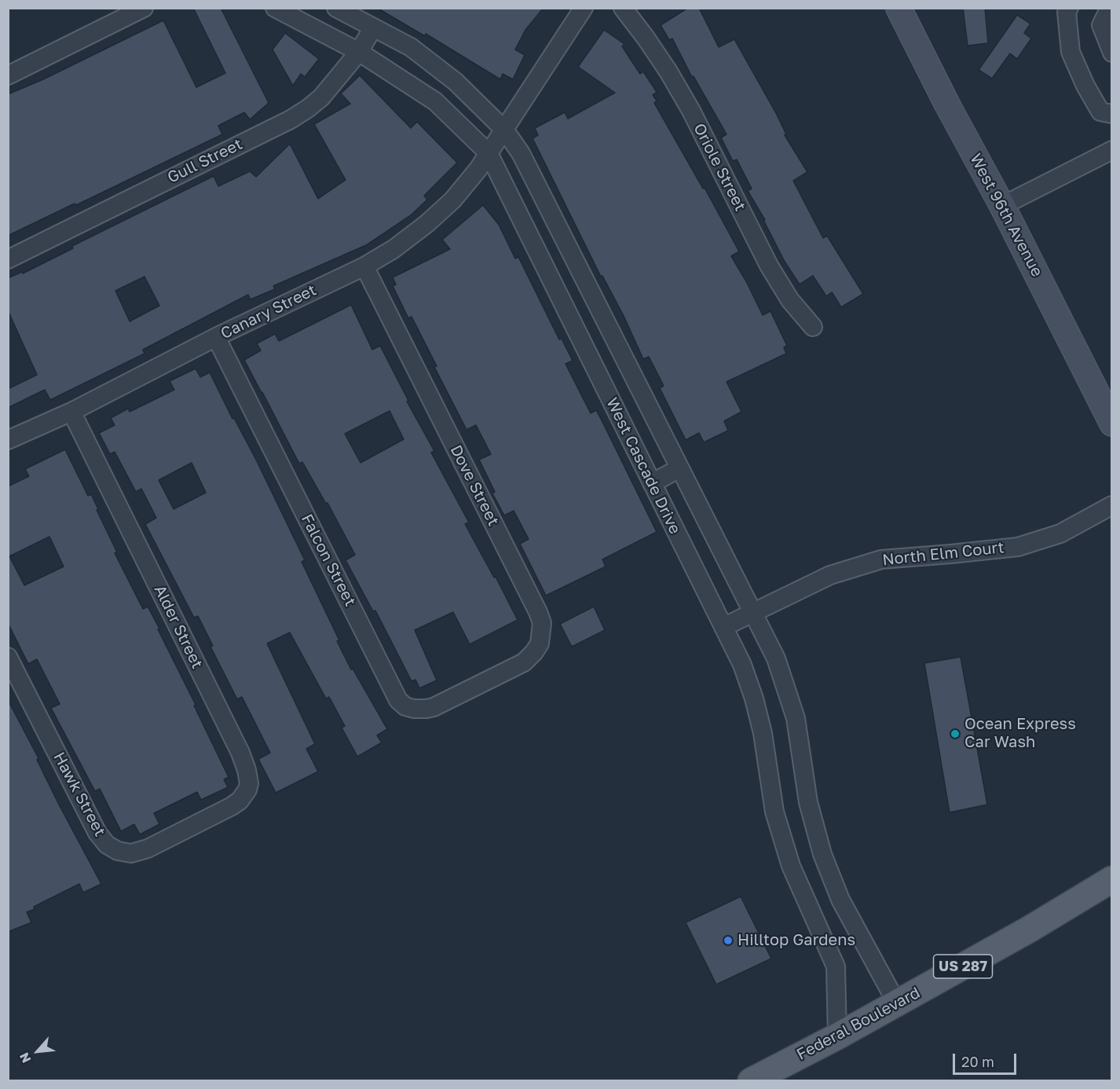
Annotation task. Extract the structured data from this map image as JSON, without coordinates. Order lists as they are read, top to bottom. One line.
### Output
{"streets":{"main road":["US 287","Federal Boulevard"],"street":["Gull Street","Oriole Street","West 96th Avenue","Canary Street","West Cascade Drive","Dove Street","North Elm Court","Falcon Street","Alder Street","Hawk Street"]},"crossings":[["Gull Street","West Cascade Drive"],["Canary Street","West Cascade Drive"],["Canary Street","Dove Street"],["Canary Street","Falcon Street"],["Canary Street","Alder Street"],["West Cascade Drive","North Elm Court"],["West Cascade Drive","Federal Boulevard"],["Dove Street","Falcon Street"],["Alder Street","Hawk Street"]],"places":["Ocean Express Car Wash","Hilltop Gardens"],"scale_bar":"20 m","north":"bottom left"}
